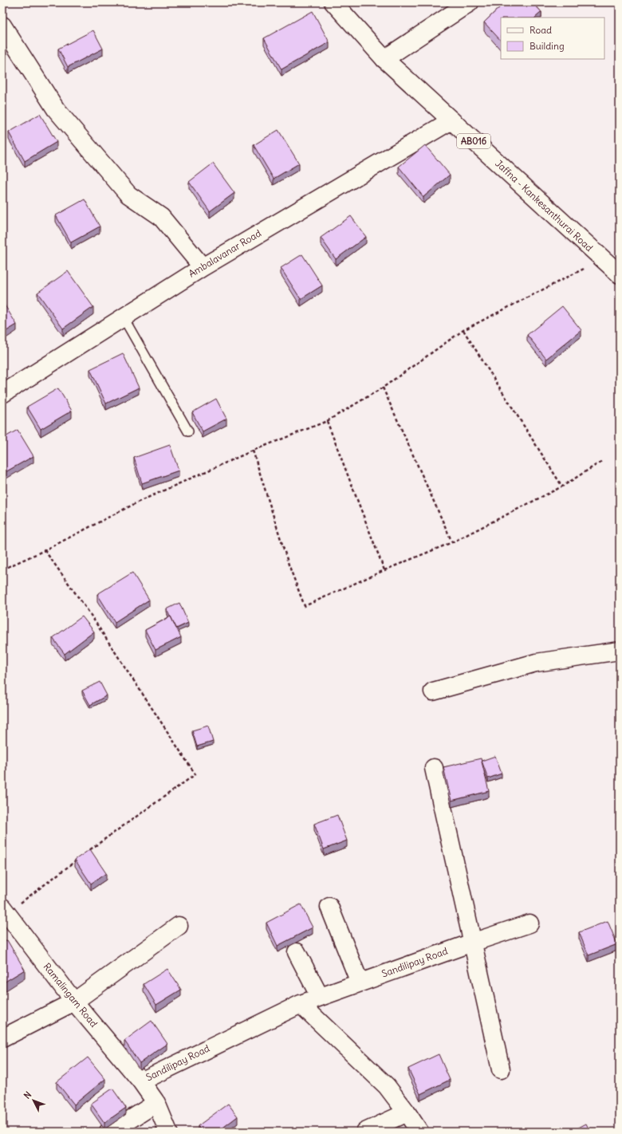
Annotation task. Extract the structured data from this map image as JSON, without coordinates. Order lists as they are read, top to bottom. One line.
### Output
{"streets":{"street":["AB016","Jaffna - Kankesanthurai Road","Ambalavanar Road","Sandilipay Road","Ramalingam Road"]},"crossings":[["Jaffna - Kankesanthurai Road","Ambalavanar Road"],["Sandilipay Road","Ramalingam Road"]],"legend":["Road","Building"],"north":"top left"}
